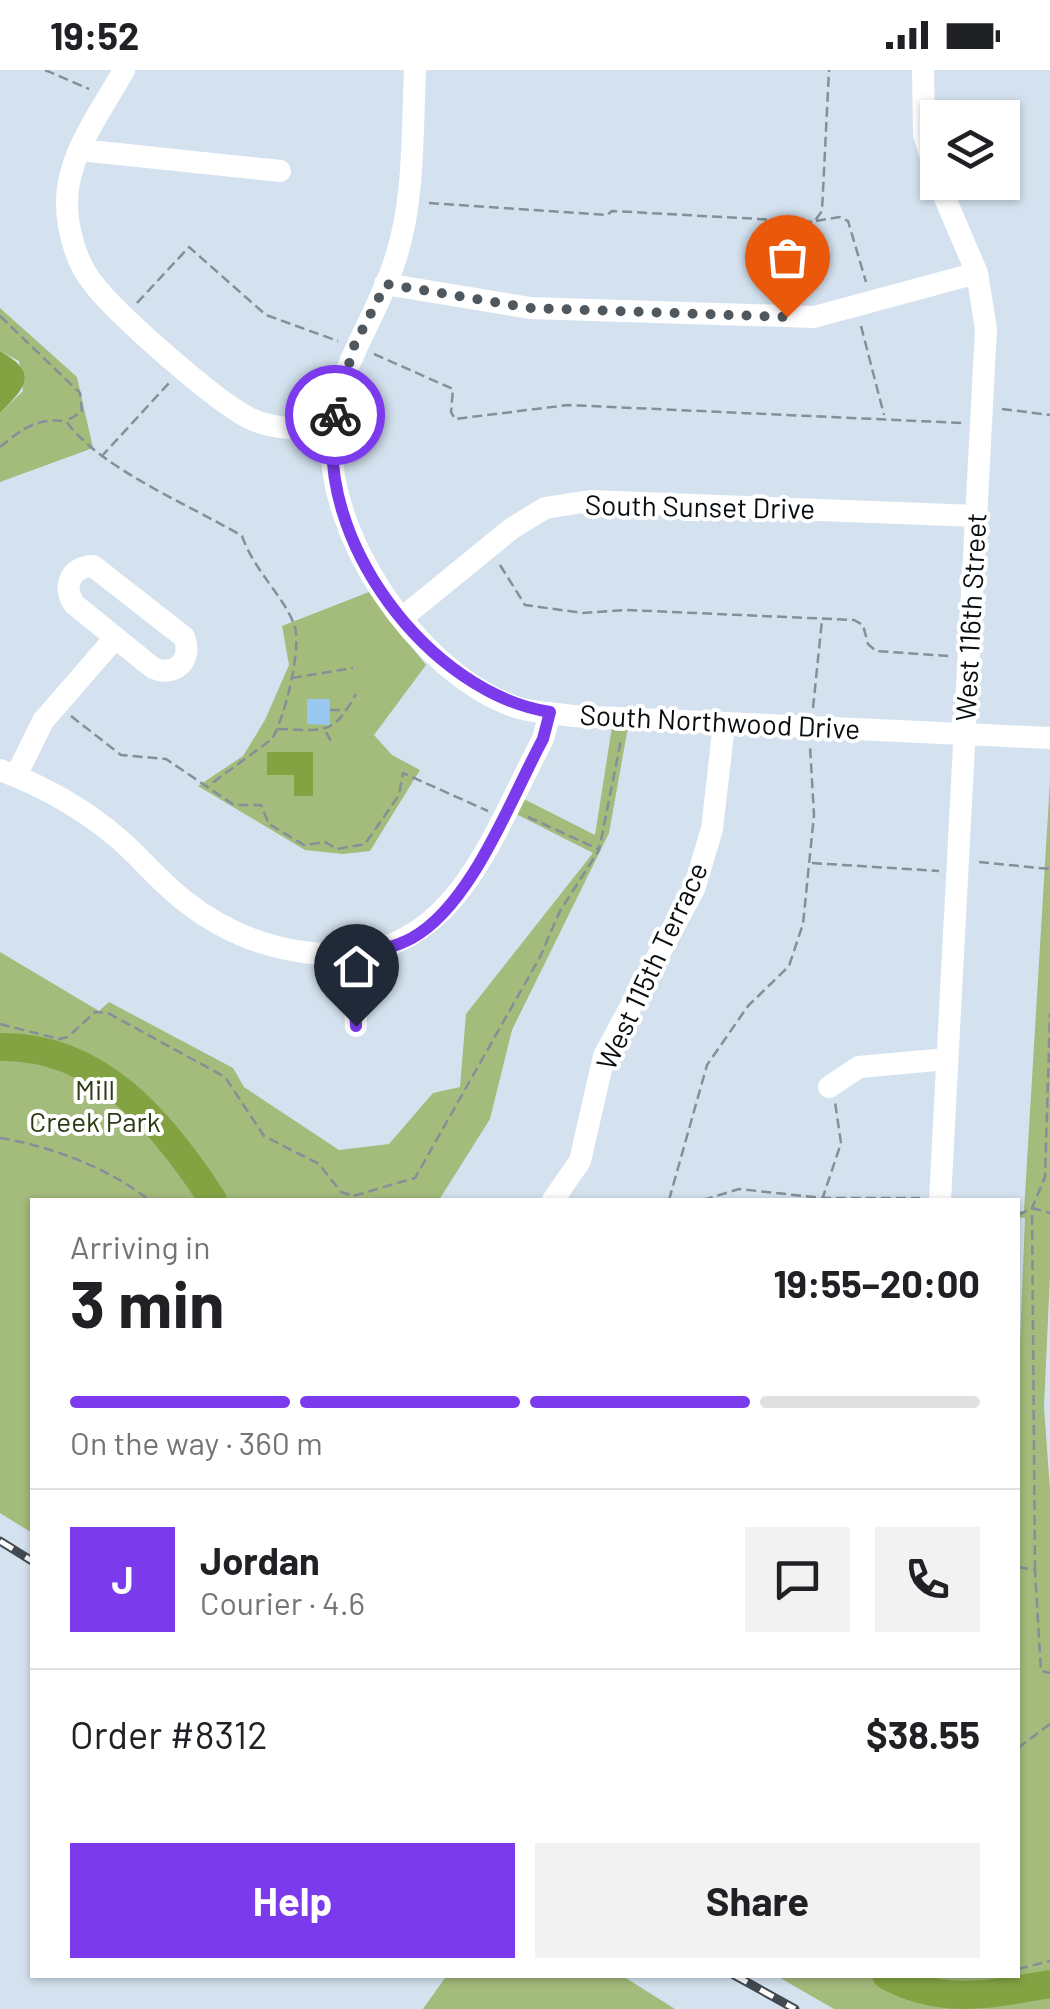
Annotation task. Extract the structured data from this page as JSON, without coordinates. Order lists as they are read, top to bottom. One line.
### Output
{"streets":{"street":["South Sunset Drive","West 116th Street","South Northwood Drive","West 115th Terrace"]},"crossings":[["South Sunset Drive","West 116th Street"],["South Sunset Drive","South Northwood Drive"],["West 116th Street","South Northwood Drive"],["South Northwood Drive","West 115th Terrace"]],"parks":["Mill Creek Park"],"page":{"status":"19:52","heading":["3 min","Arriving in","19:55–20:00"],"panel":["Jordan","Courier · 4.6","Order #8312","$38.55"],"bar":"On the way · 360 m","round":"J","buttons":["Help","Share"]}}
